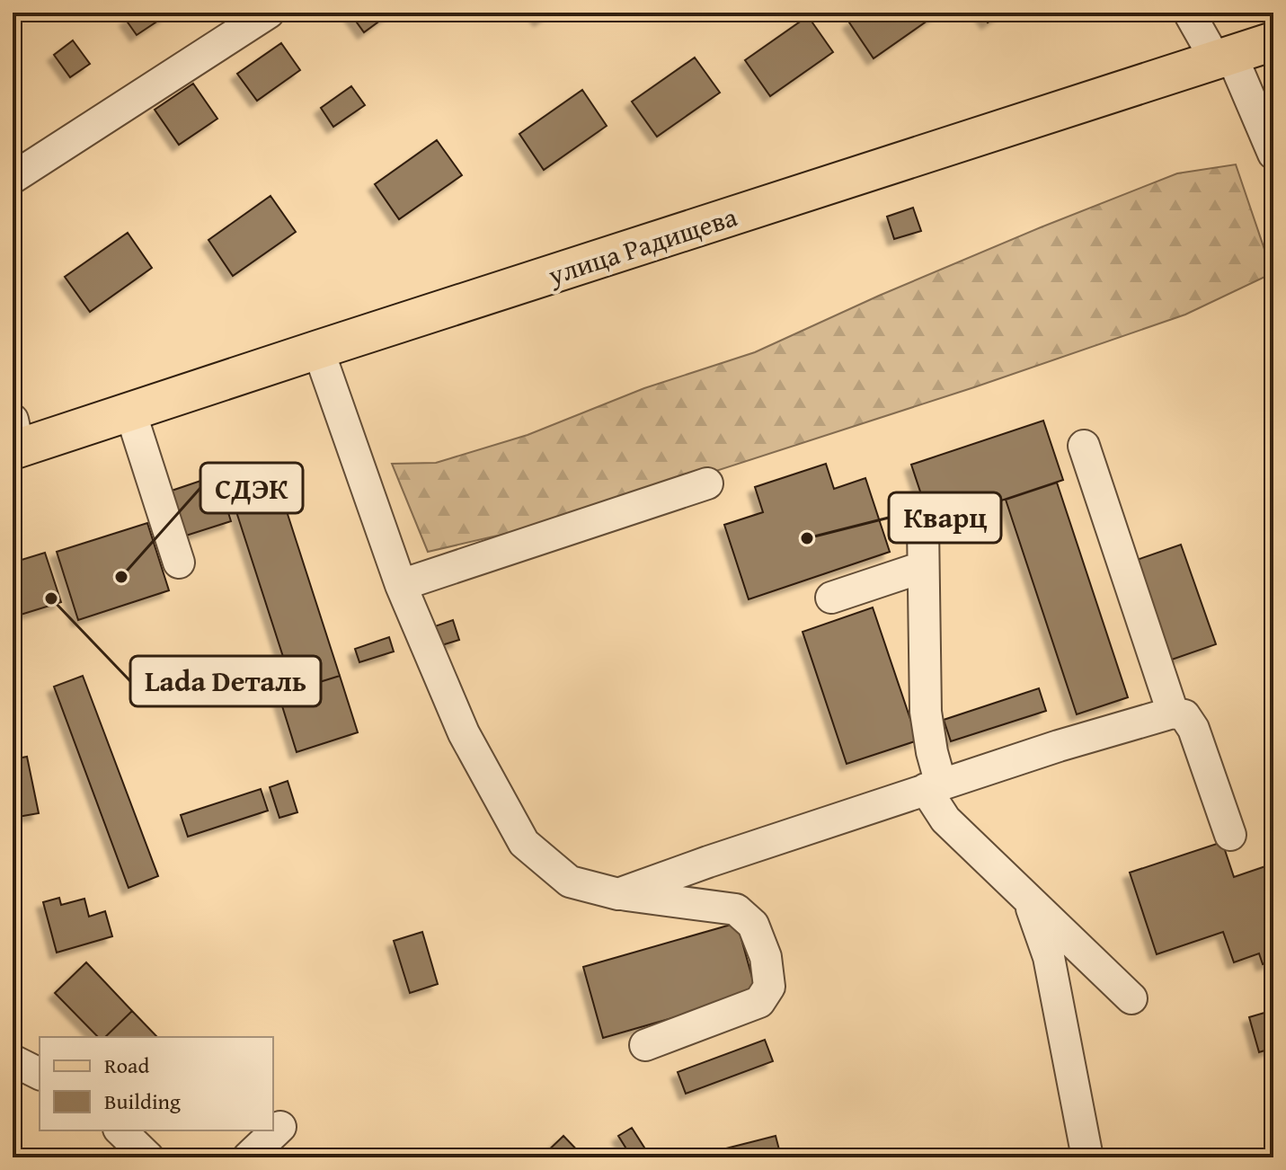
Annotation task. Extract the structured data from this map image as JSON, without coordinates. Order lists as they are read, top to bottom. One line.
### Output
{"streets":{"main road":["улица Радищева"]},"places":["Кварц","СДЭК","Lada Dеталь"],"legend":["Road","Building"]}
